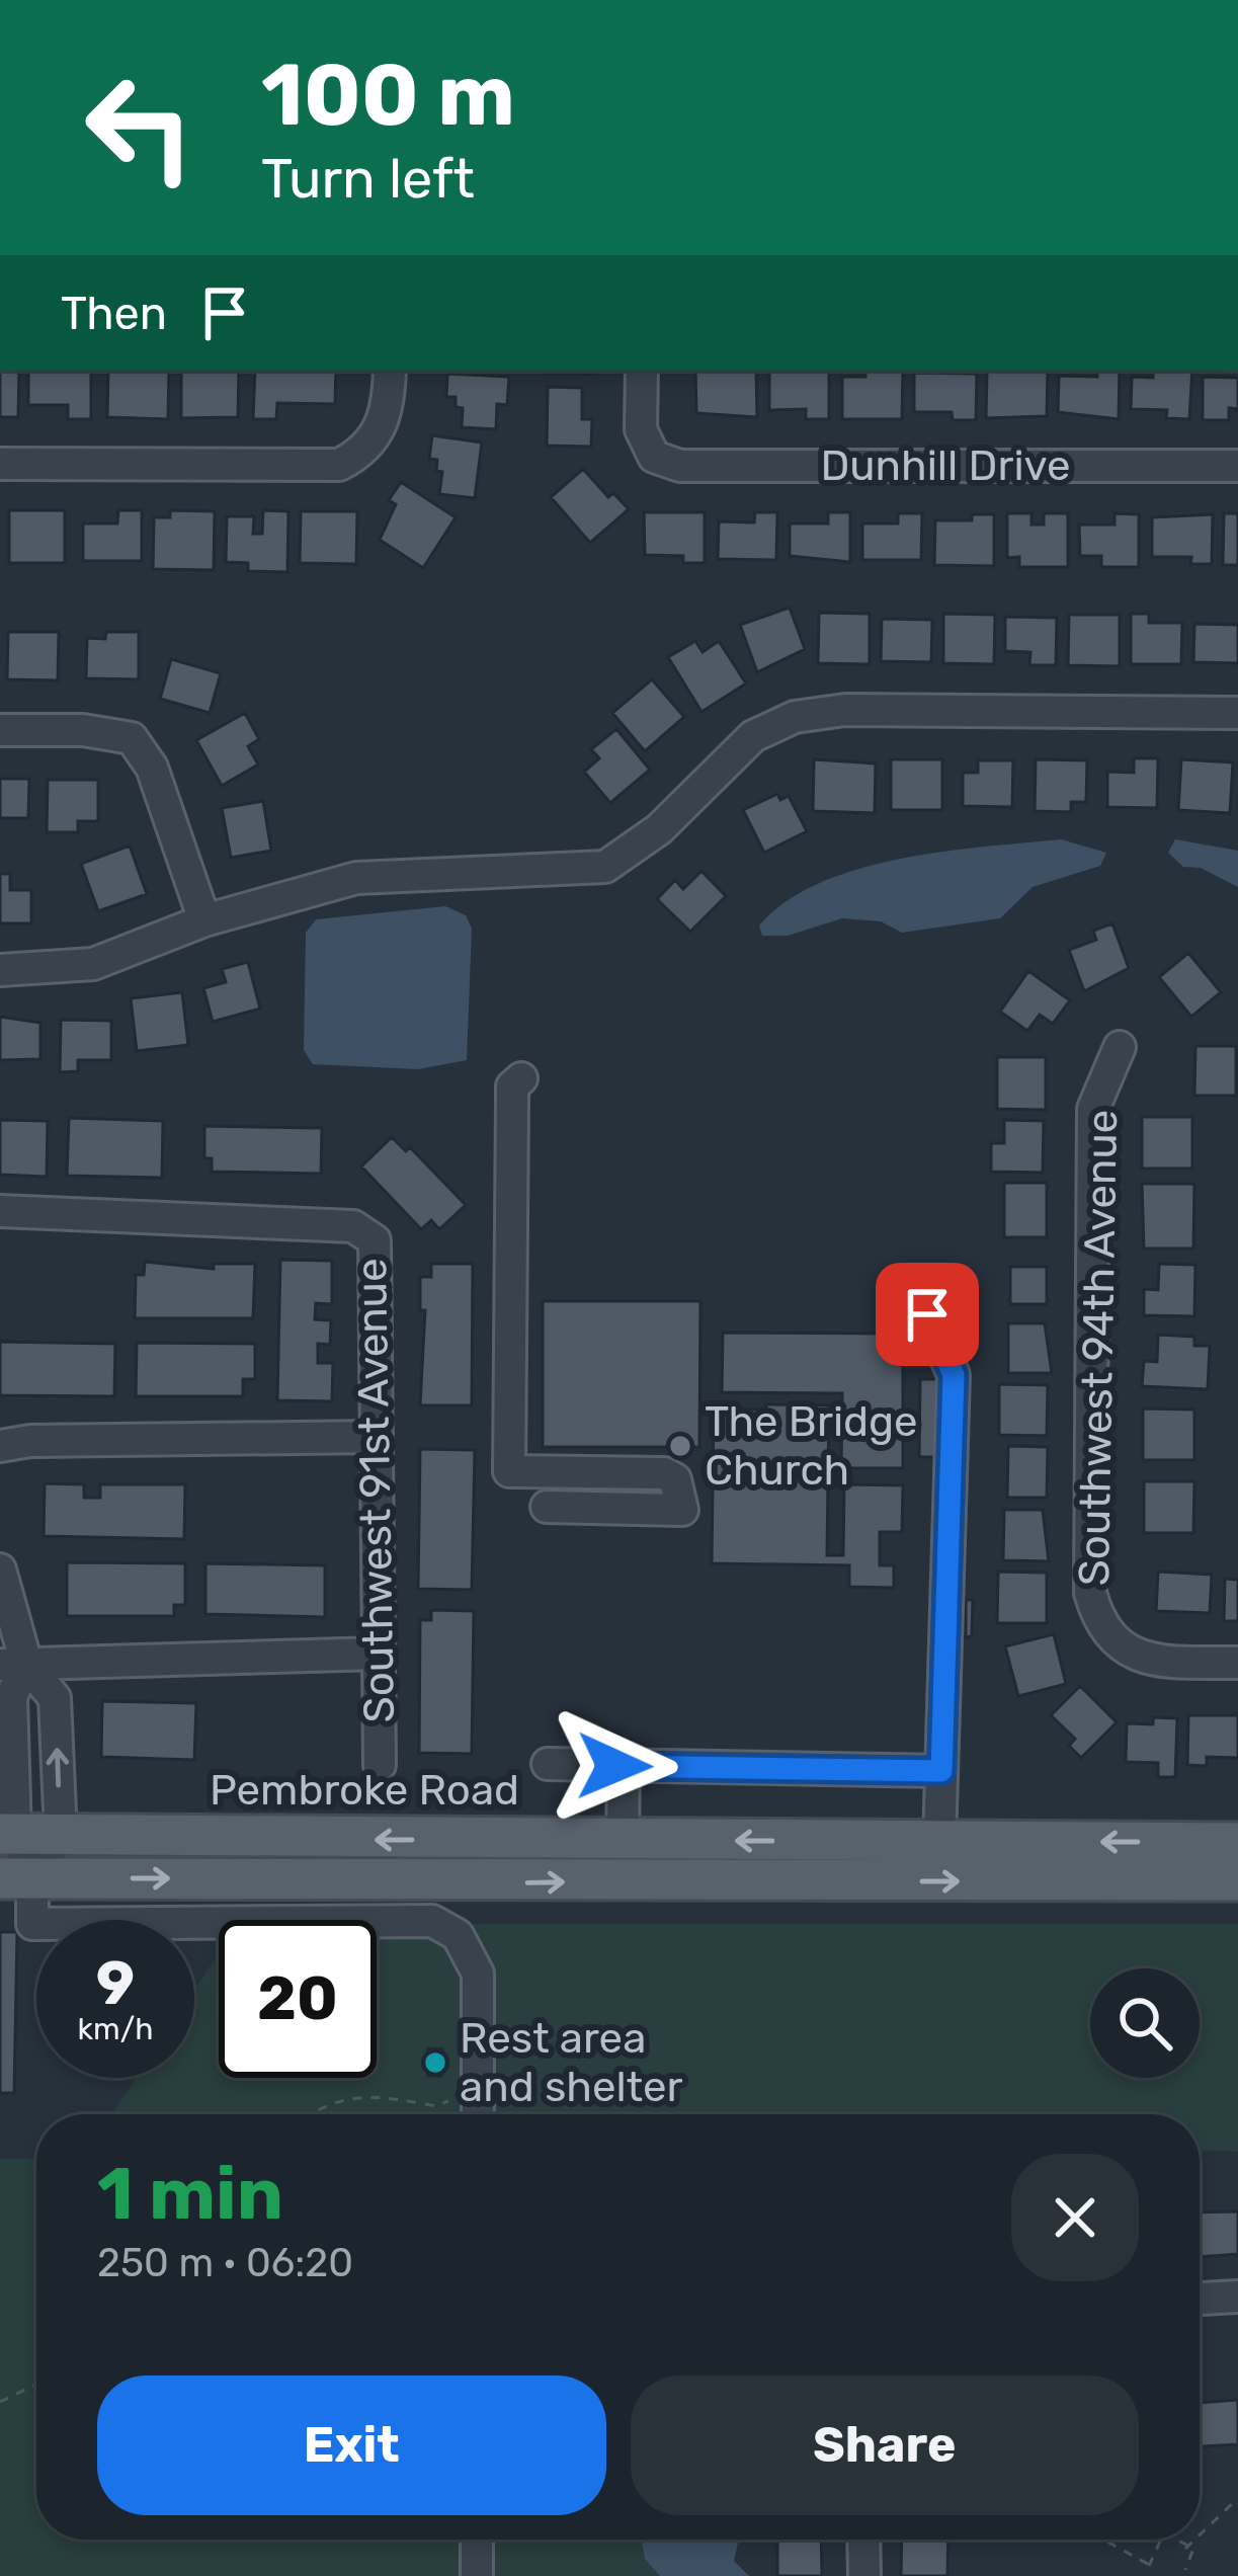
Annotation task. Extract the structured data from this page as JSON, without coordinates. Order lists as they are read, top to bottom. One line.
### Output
{"streets":{"main road":["Pembroke Road"],"street":["Dunhill Drive","Southwest 94th Avenue","Southwest 91st Avenue"]},"places":["The Bridge Church","Rest area and shelter"],"page":{"turn":["100 m","Turn left"],"then":"Then","speed":"9 km/h","limit":"20","heading":["1 min","250 m · 06:20"],"buttons":["Exit","Share"]}}
